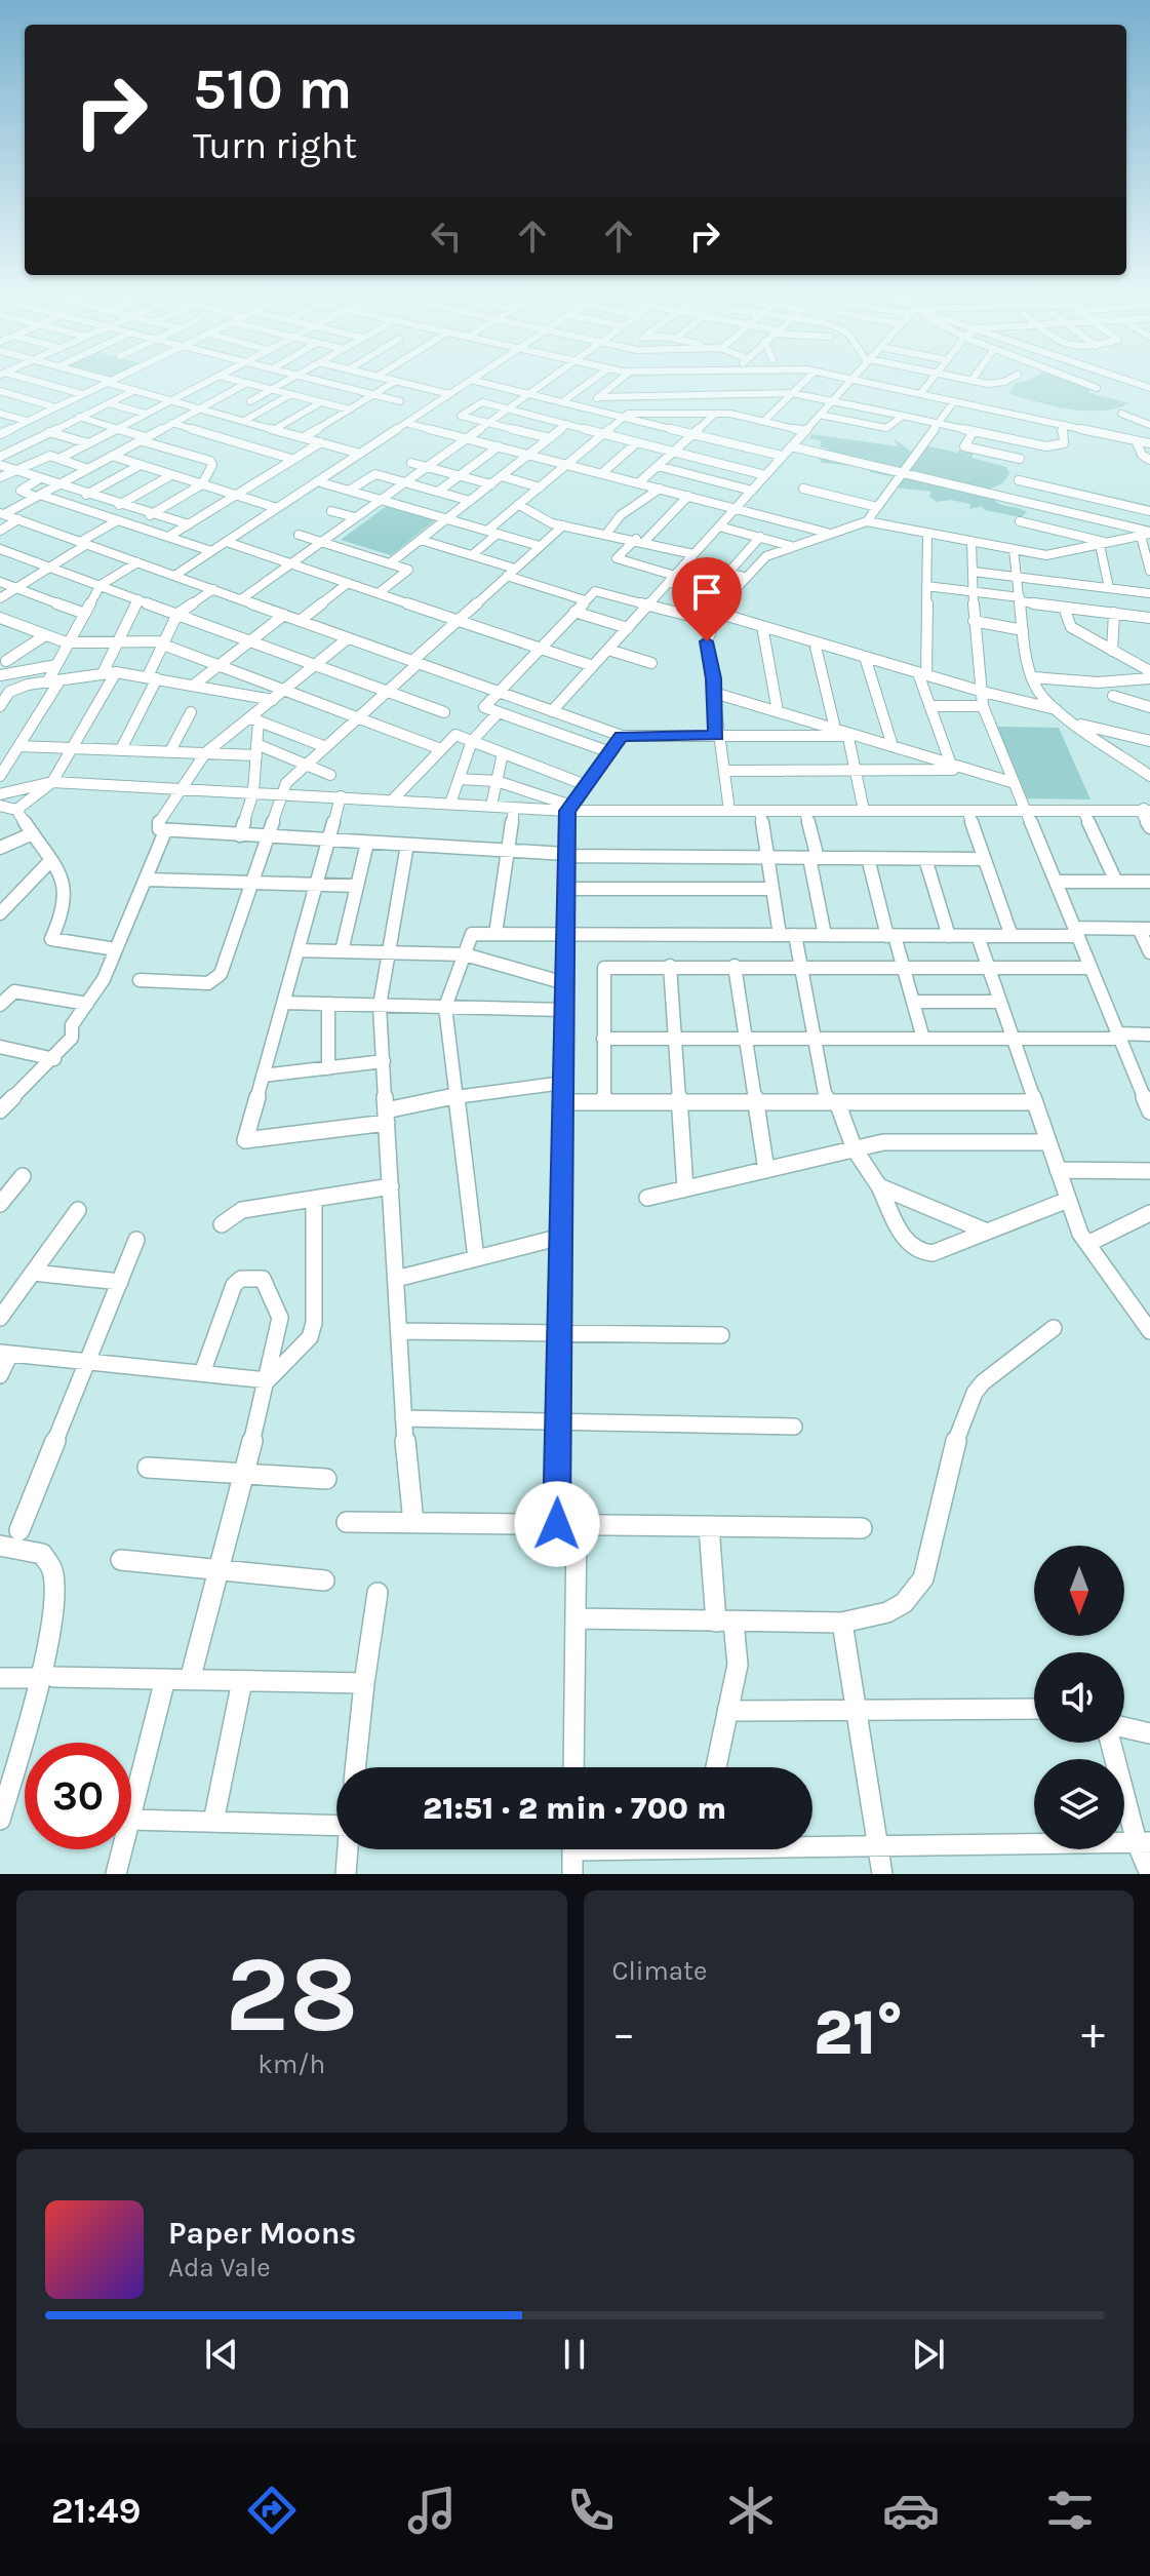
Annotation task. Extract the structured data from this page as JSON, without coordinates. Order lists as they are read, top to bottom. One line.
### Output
{"north":"bottom","page":{"turn":["510 m","Turn right"],"limit":"30","trip":"21:51 · 2 min · 700 m","tile":[["28","km/h"],"Climate"],"heat":["−","21°","+"],"song":["Paper Moons","Ada Vale"],"tabs":"21:49"}}
